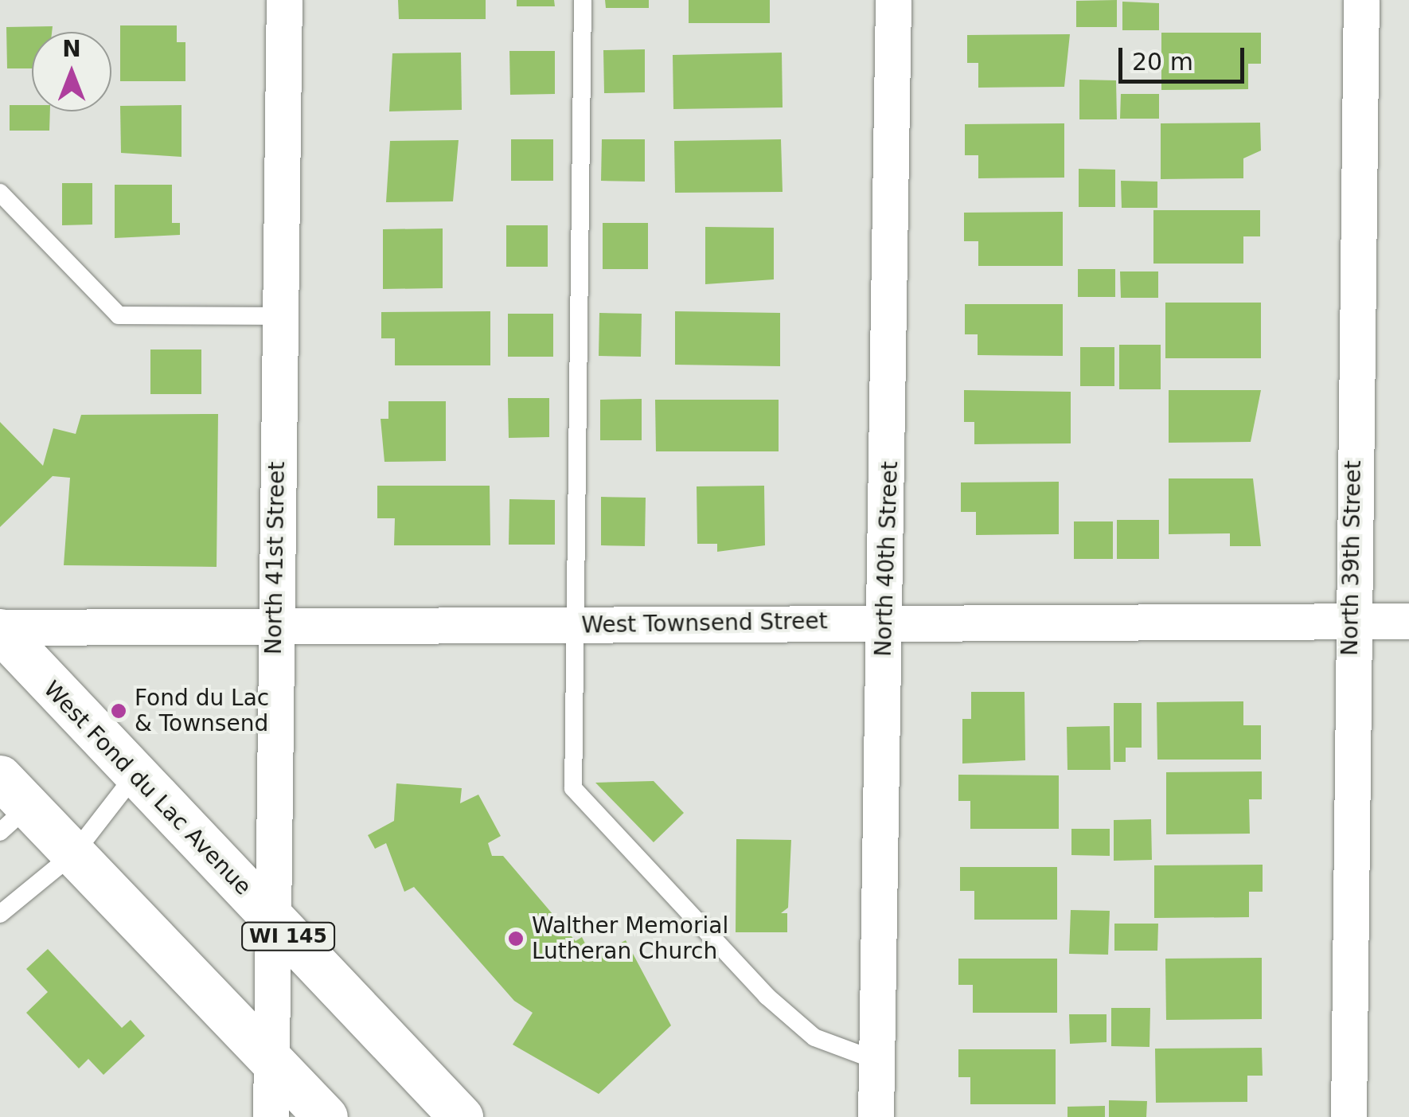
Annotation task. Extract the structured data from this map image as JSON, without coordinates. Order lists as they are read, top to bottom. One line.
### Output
{"streets":{"main road":["West Fond du Lac Avenue","WI 145"],"street":["North 41st Street","North 39th Street","North 40th Street","West Townsend Street"]},"crossings":[["North 41st Street","West Townsend Street"],["North 41st Street","West Fond du Lac Avenue"],["North 39th Street","West Townsend Street"],["North 40th Street","West Townsend Street"],["West Townsend Street","West Fond du Lac Avenue"]],"places":["Fond du Lac & Townsend","Walther Memorial Lutheran Church"],"scale_bar":"20 m","north":"top"}
